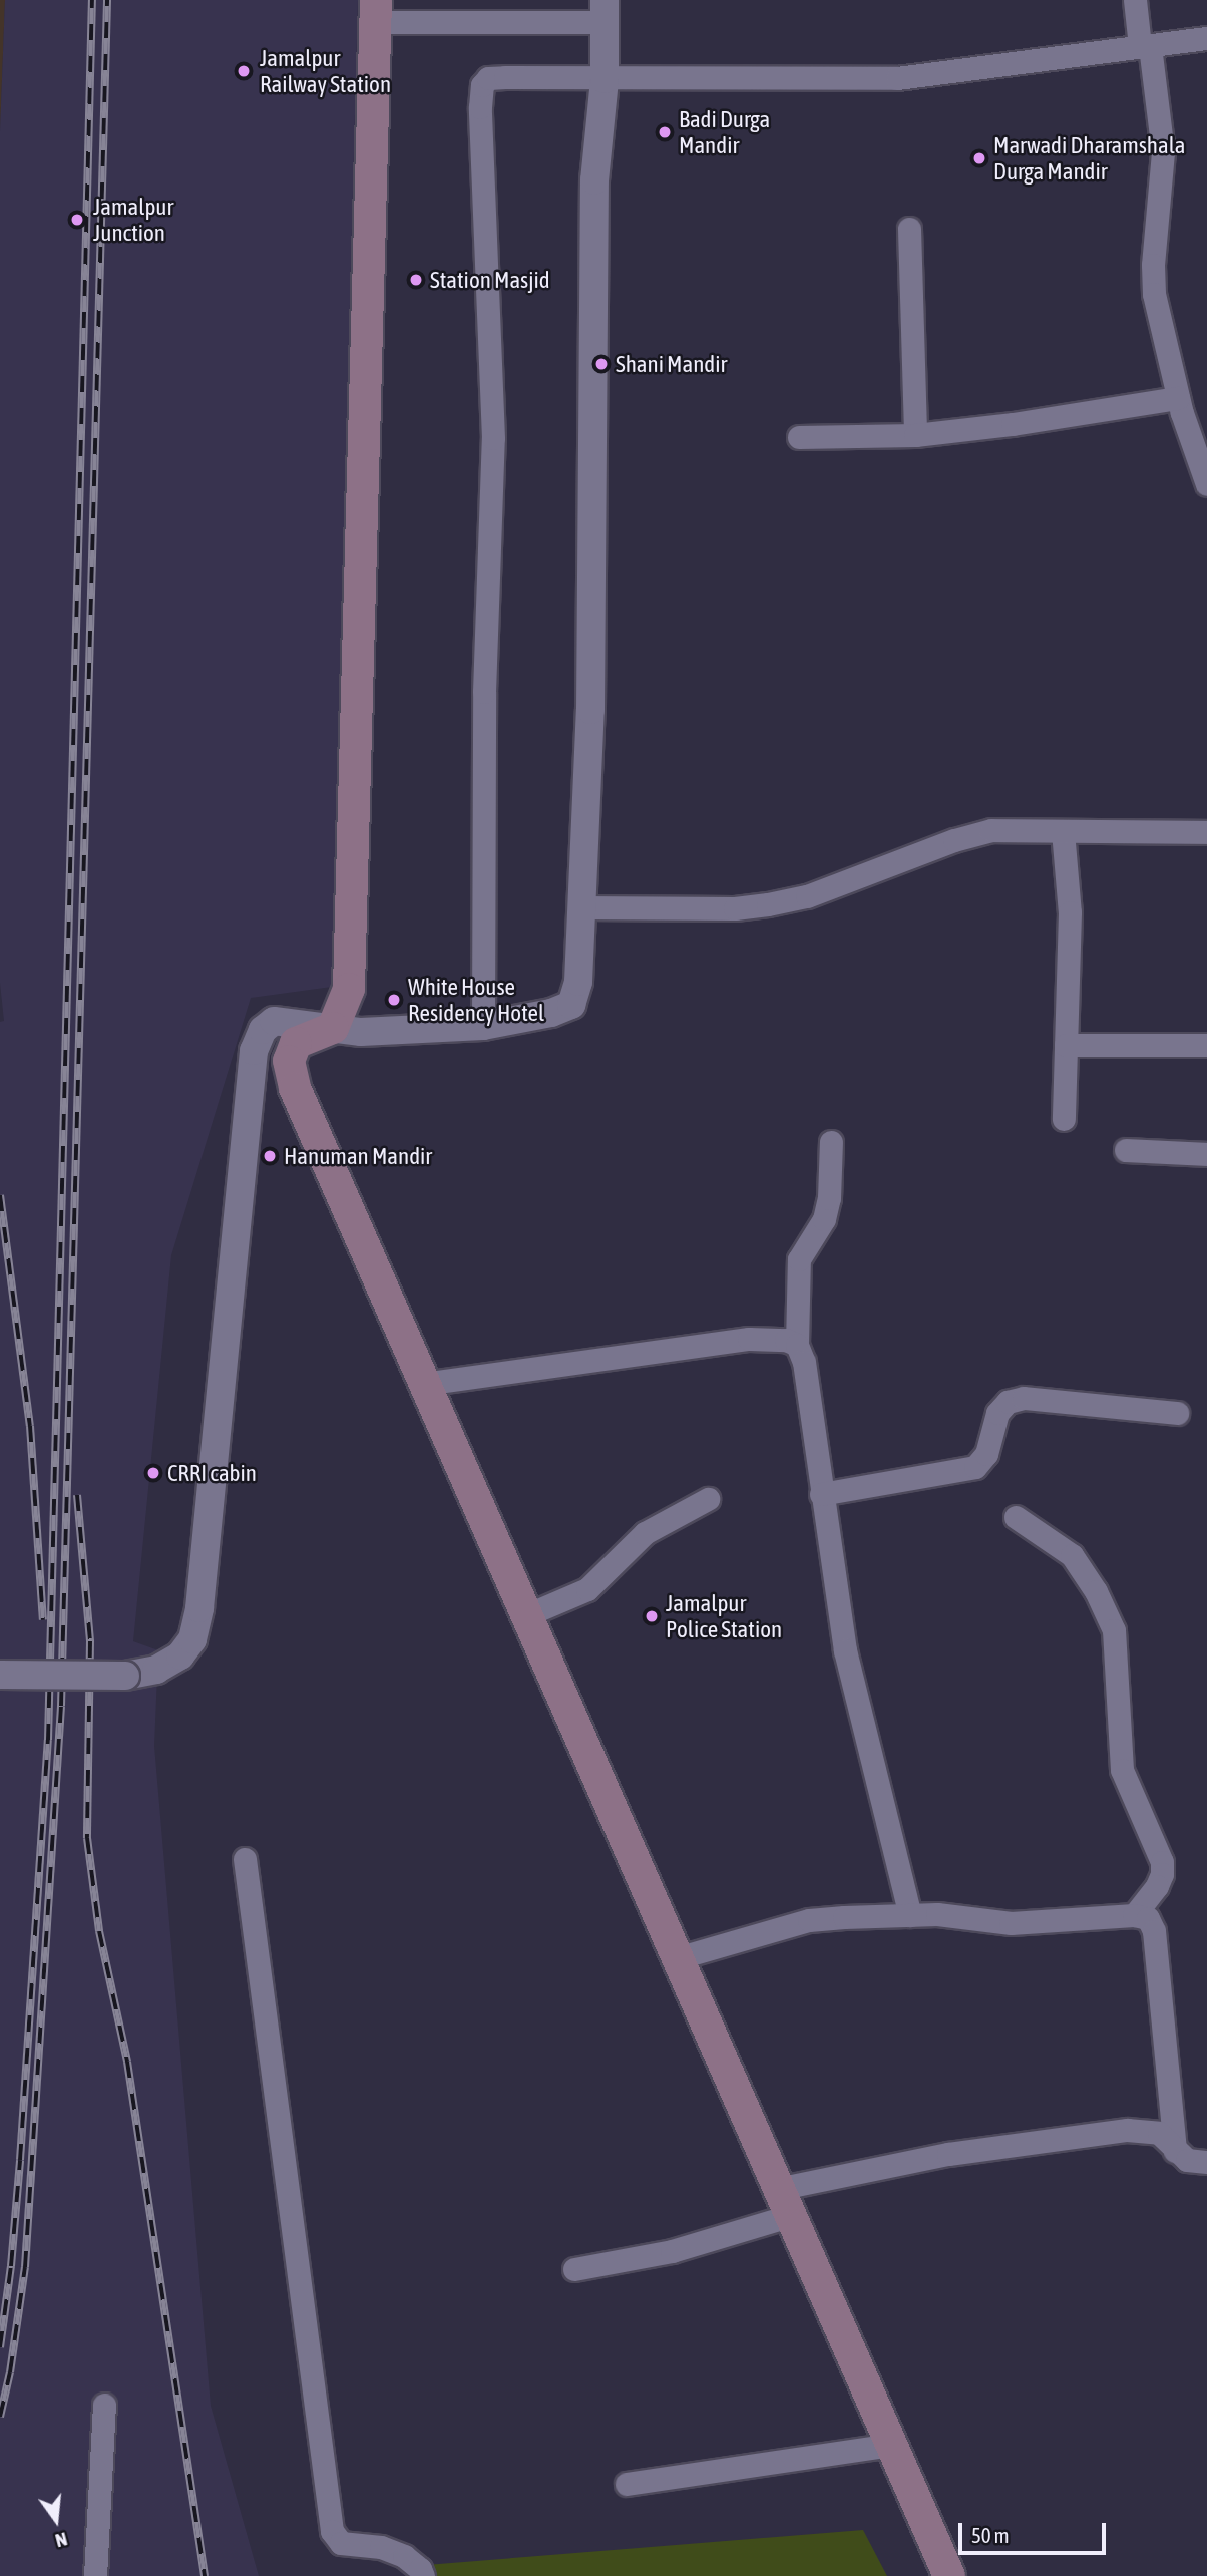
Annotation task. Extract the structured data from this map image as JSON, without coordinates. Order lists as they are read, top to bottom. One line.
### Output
{"places":["Jamalpur Railway Station","Badi Durga Mandir","Marwadi Dharamshala Durga Mandir","Jamalpur Junction","Station Masjid","Shani Mandir","White House Residency Hotel","Hanuman Mandir","CRRI cabin","Jamalpur Police Station"],"scale_bar":"50 m","north":"bottom"}
